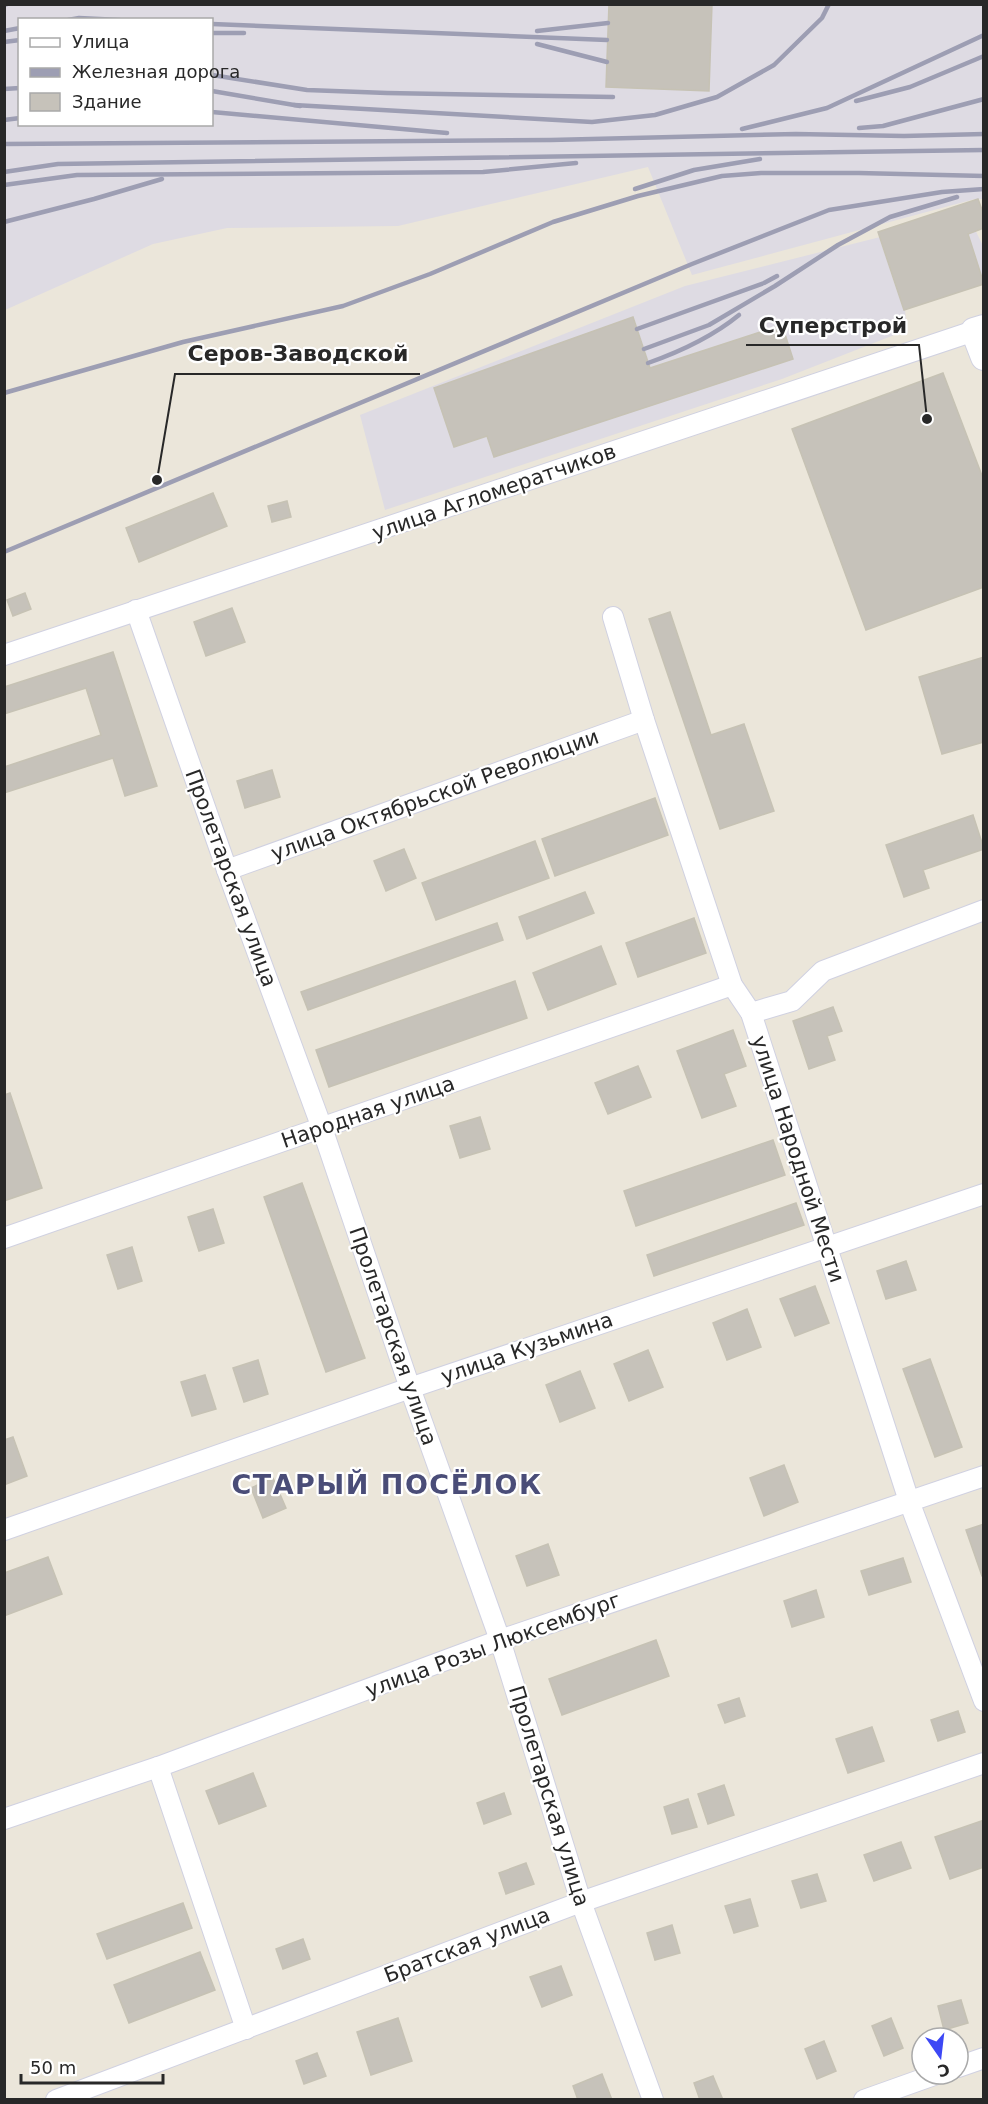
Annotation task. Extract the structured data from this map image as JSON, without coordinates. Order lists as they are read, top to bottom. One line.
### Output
{"streets":{"street":["улица Агломератчиков","улица Октябрьской Революции","Пролетарская улица","Народная улица","улица Народной Мести","улица Кузьмина","улица Розы Люксембург","Братская улица"]},"crossings":[["улица Агломератчиков","Пролетарская улица"],["улица Октябрьской Революции","Пролетарская улица"],["улица Октябрьской Революции","улица Народной Мести"],["Пролетарская улица","Народная улица"],["Пролетарская улица","улица Кузьмина"],["Пролетарская улица","улица Розы Люксембург"],["Пролетарская улица","Братская улица"],["Народная улица","улица Народной Мести"],["улица Народной Мести","улица Кузьмина"],["улица Народной Мести","улица Розы Люксембург"]],"districts":["СТАРЫЙ ПОСЁЛОК"],"places":["Суперстрой","Серов-Заводской"],"legend":["Улица","Железная дорога","Здание"],"scale_bar":"50 m","north":"bottom"}
